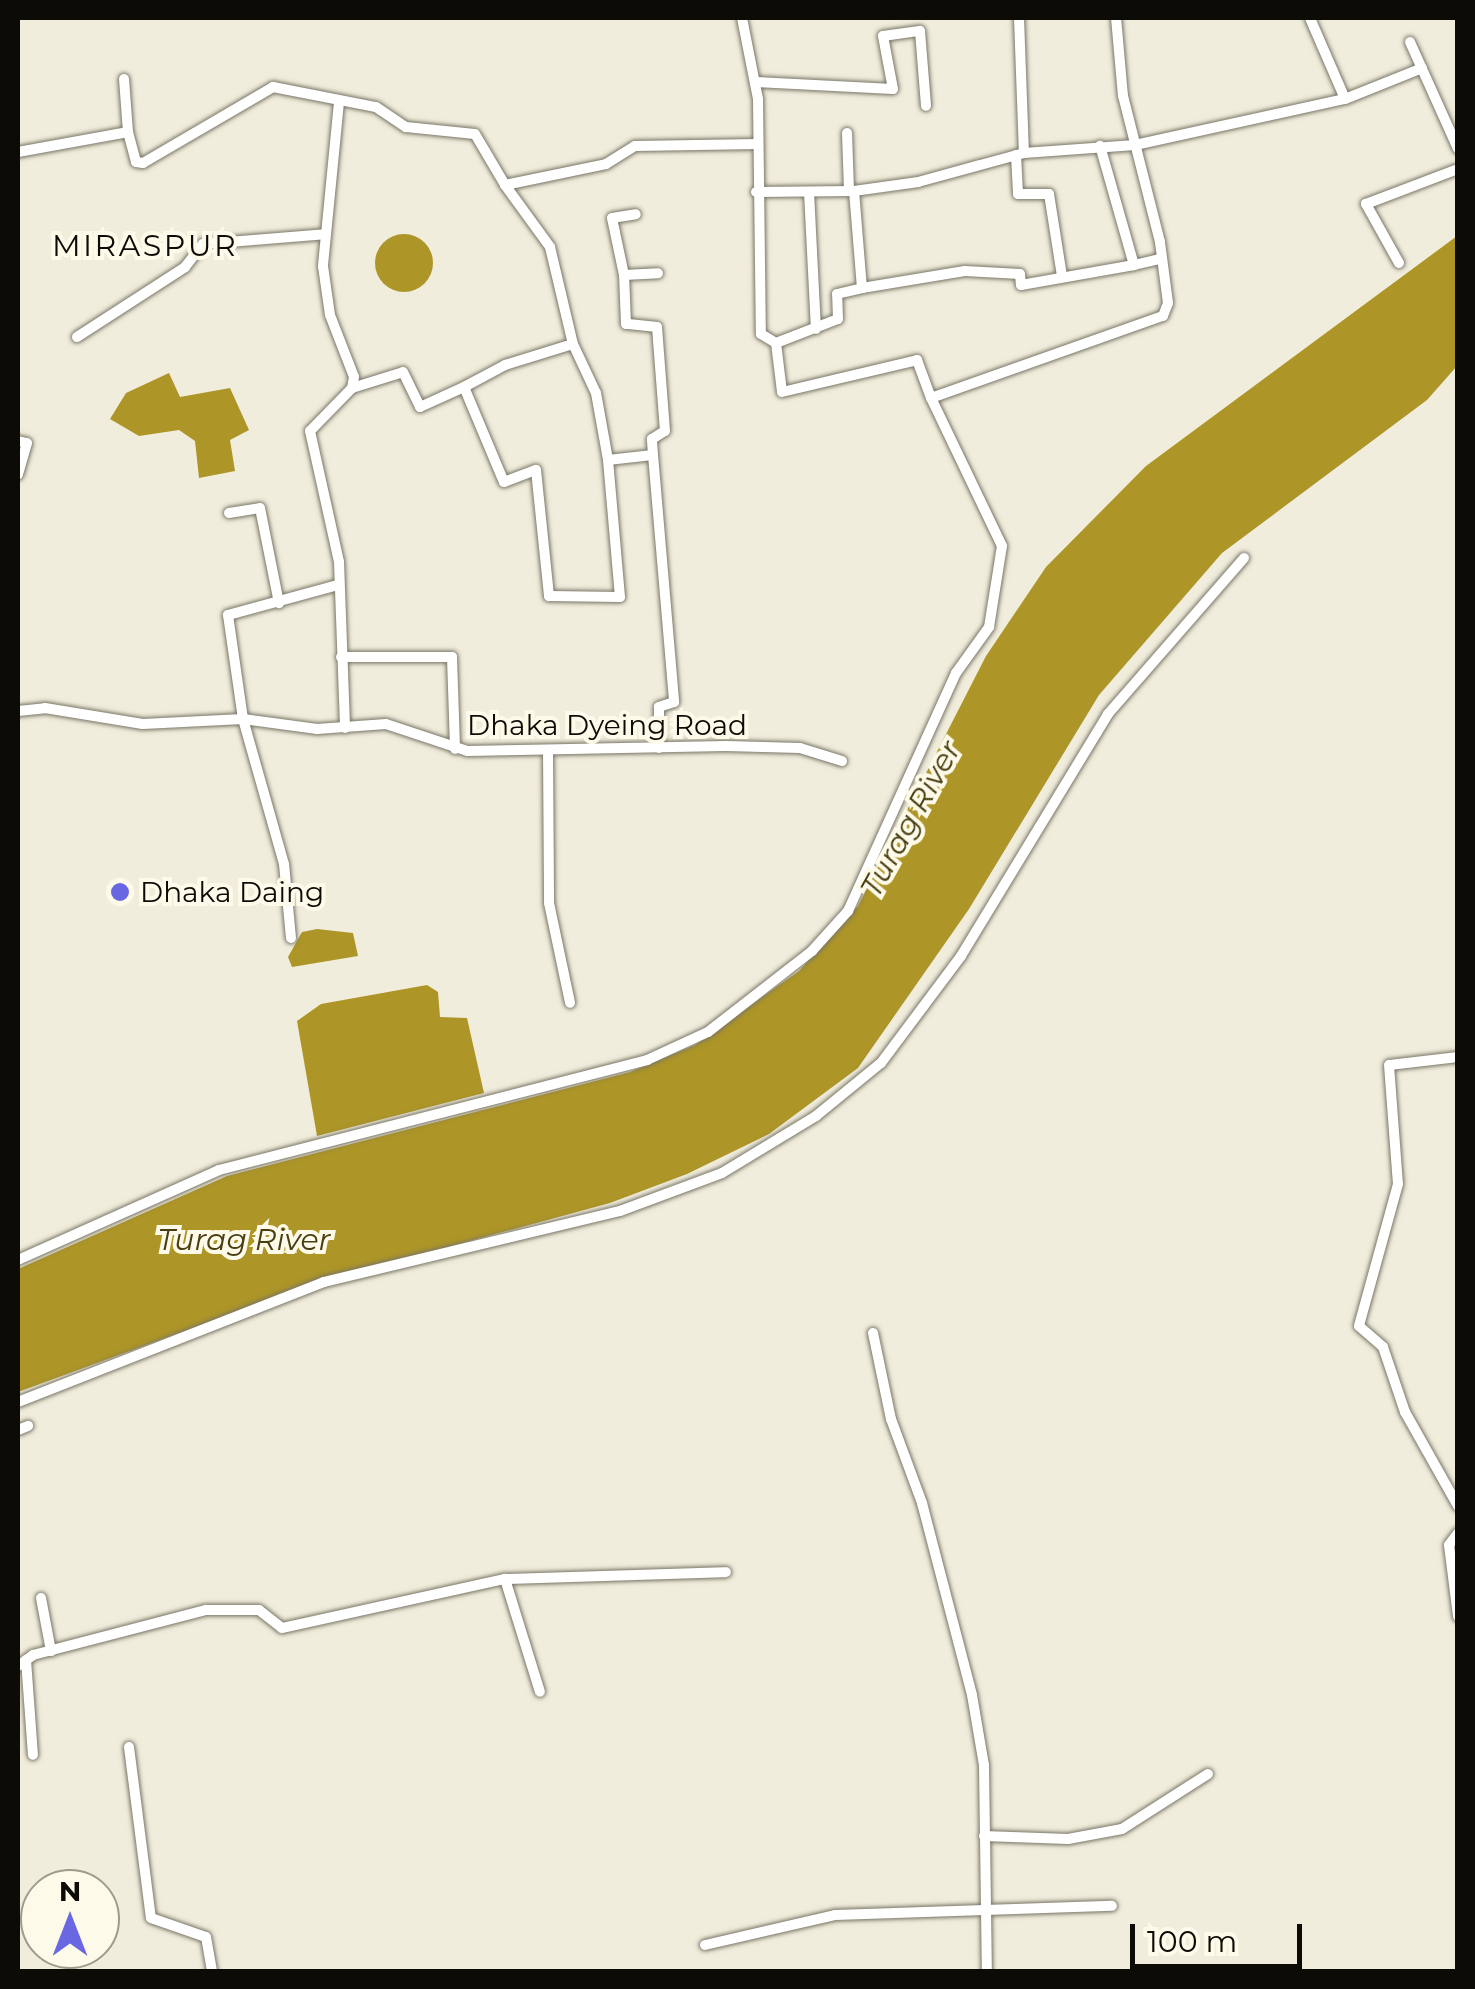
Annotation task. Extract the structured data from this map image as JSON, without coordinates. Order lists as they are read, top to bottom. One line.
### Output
{"streets":{"street":["Dhaka Dyeing Road"]},"districts":["MIRASPUR"],"water":["Turag River"],"places":["Dhaka Daing"],"scale_bar":"100 m","north":"top"}
